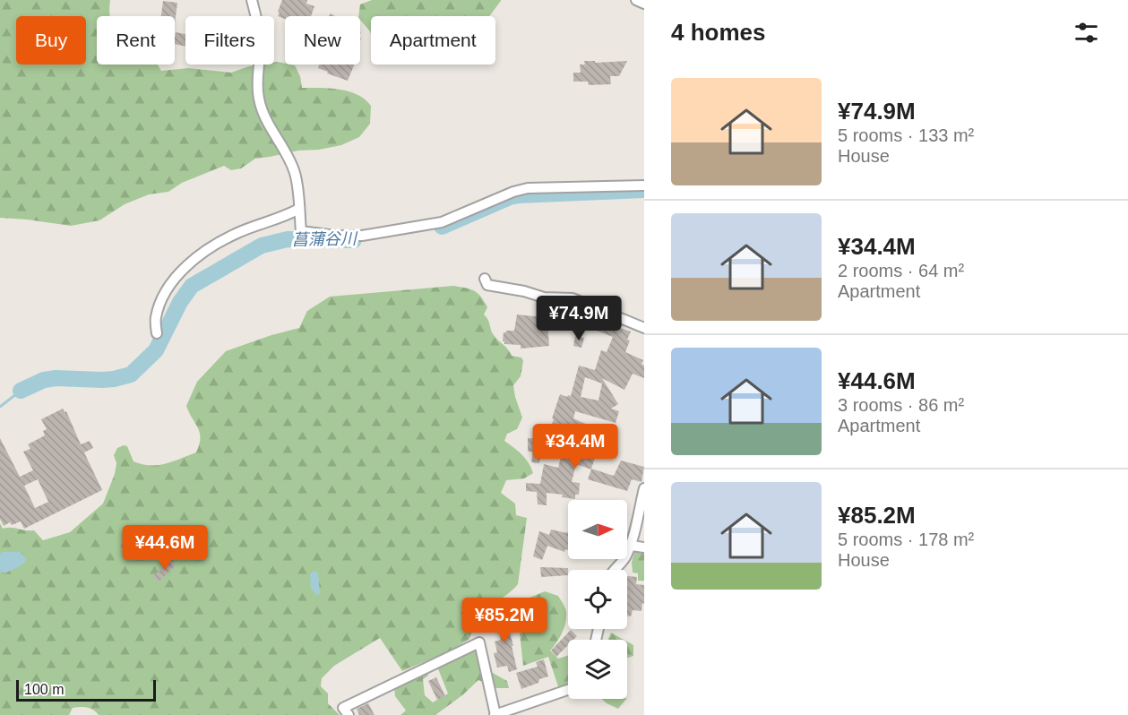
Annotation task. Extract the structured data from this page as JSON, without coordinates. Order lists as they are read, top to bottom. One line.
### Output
{"water":["菖蒲谷川"],"scale_bar":"100 m","north":"right","page":{"heading":"4 homes","chip":["Buy","Rent","Filters","New","Apartment"],"list":[{"name":"¥74.9M","note":"5 rooms · 133 m² · House"},{"name":"¥34.4M","note":"2 rooms · 64 m² · Apartment"},{"name":"¥44.6M","note":"3 rooms · 86 m² · Apartment"},{"name":"¥85.2M","note":"5 rooms · 178 m² · House"}],"price":["¥74.9M","¥34.4M","¥44.6M","¥85.2M"],"scale":"100 m"}}
